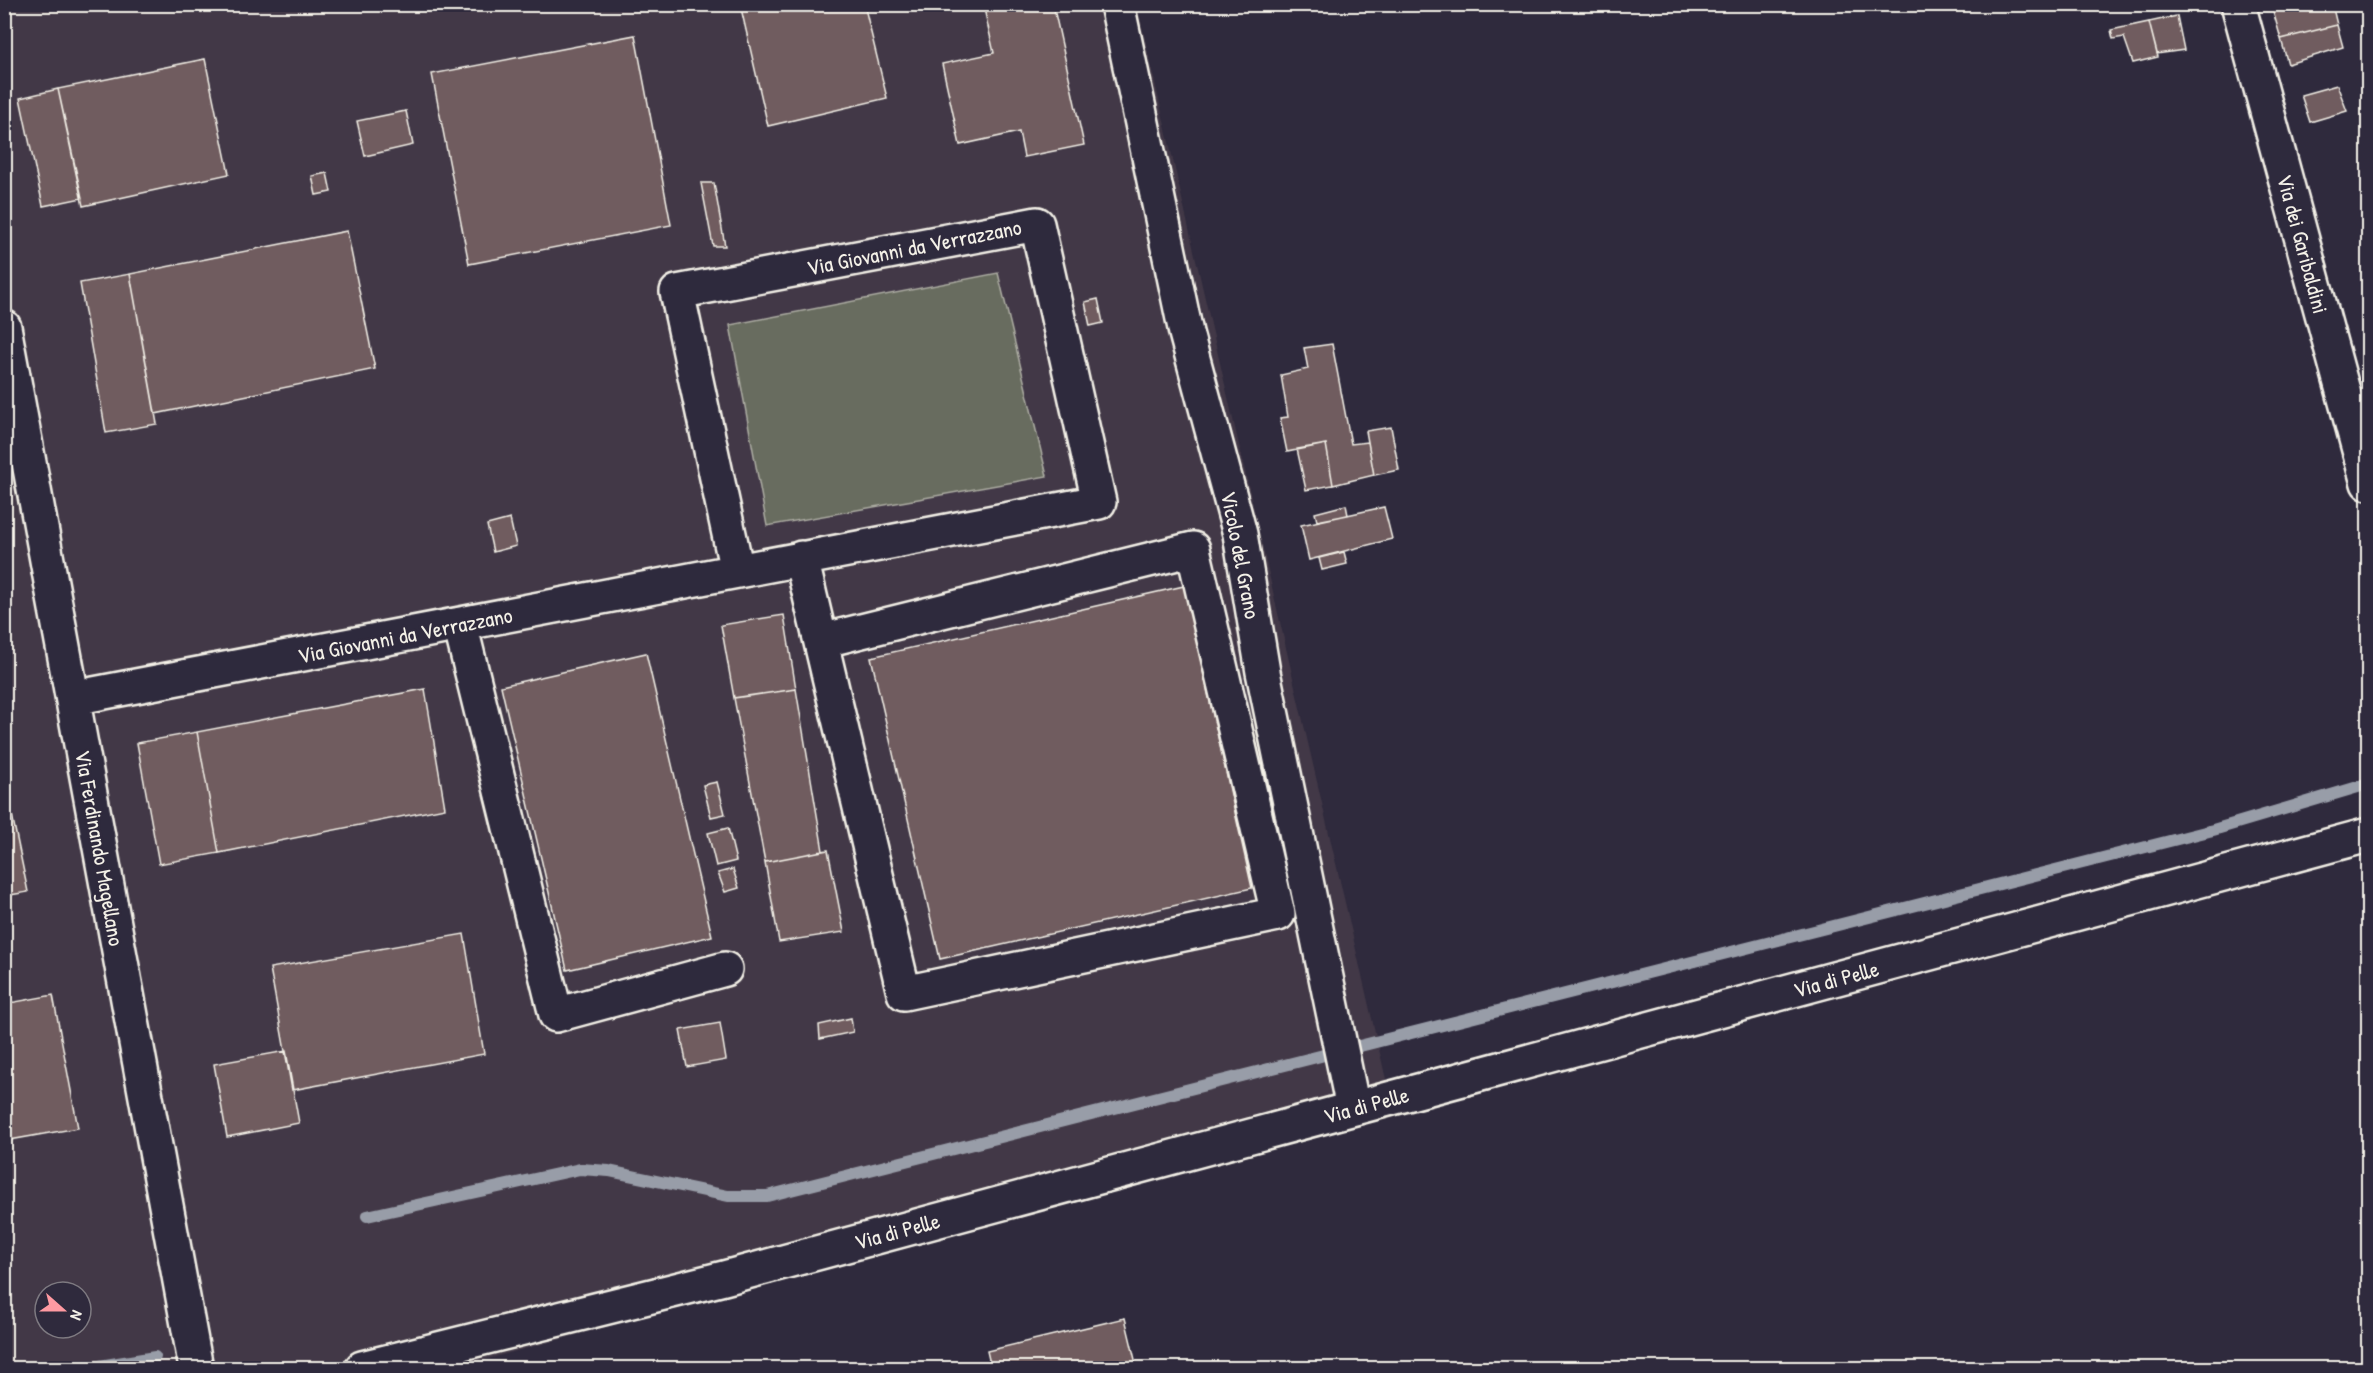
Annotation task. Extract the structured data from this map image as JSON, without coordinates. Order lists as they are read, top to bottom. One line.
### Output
{"streets":{"street":["Via dei Garibaldini","Via Giovanni da Verrazzano","Vicolo del Grano","Via Ferdinando Magellano","Via di Pelle"]},"crossings":[["Via Giovanni da Verrazzano","Via Ferdinando Magellano"],["Vicolo del Grano","Via di Pelle"]],"north":"right"}
